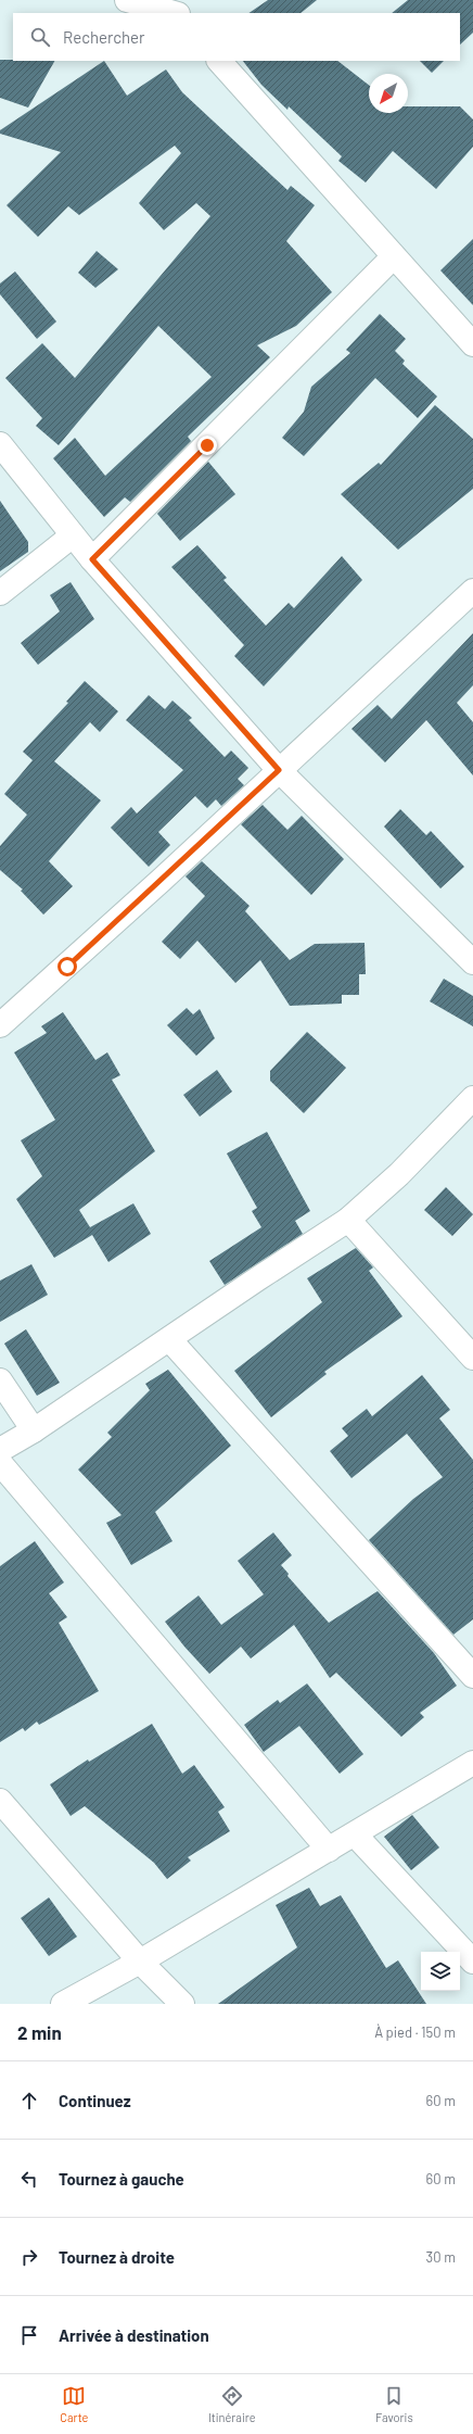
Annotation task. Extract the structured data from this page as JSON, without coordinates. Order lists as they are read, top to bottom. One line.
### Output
{"north":"bottom left","page":{"search":"Rechercher","heading":["2 min","À pied · 150 m"],"list":[["Continuez","60 m"],["Tournez à gauche","60 m"],["Tournez à droite","30 m"],"Arrivée à destination"],"nav":["Carte","Itinéraire","Favoris"]}}
